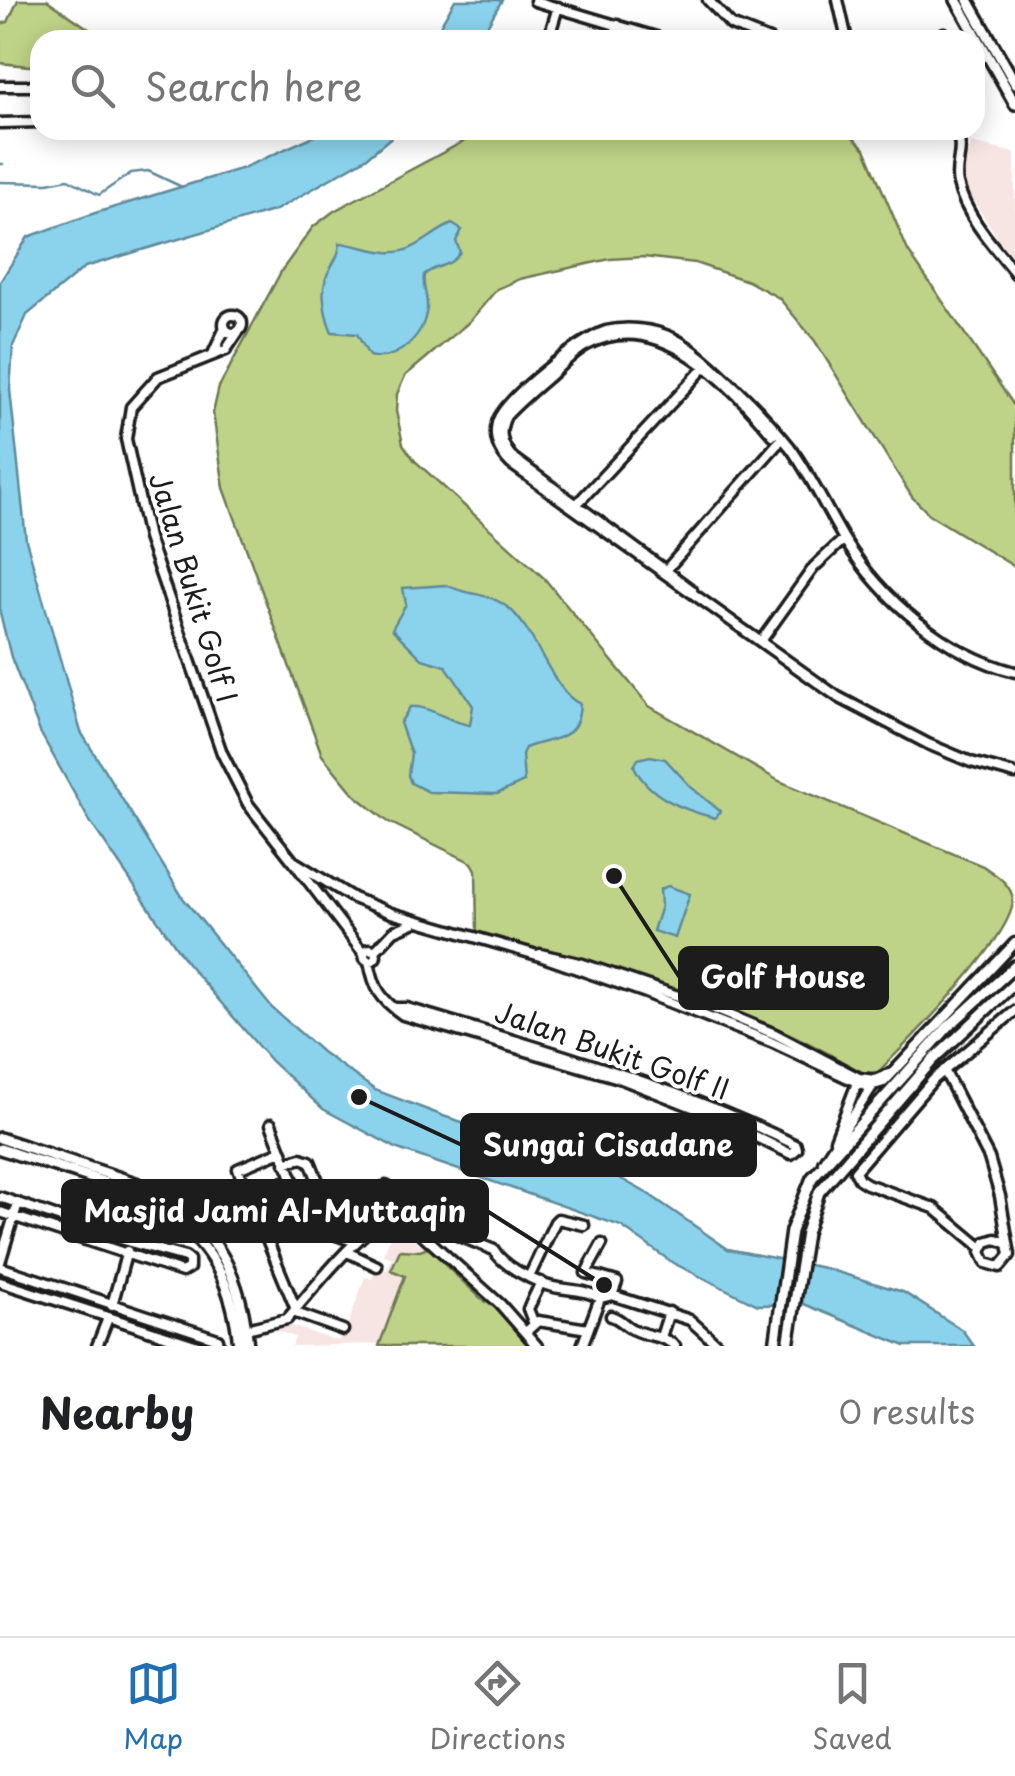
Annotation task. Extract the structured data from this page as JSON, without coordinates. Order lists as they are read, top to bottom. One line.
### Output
{"streets":{"street":["Jalan Bukit Golf I","Jalan Bukit Golf II"]},"places":["Golf House","Sungai Cisadane","Masjid Jami Al-Muttaqin"],"page":{"search":"Search here","heading":["Nearby","0 results"],"nav":["Map","Directions","Saved"]}}
